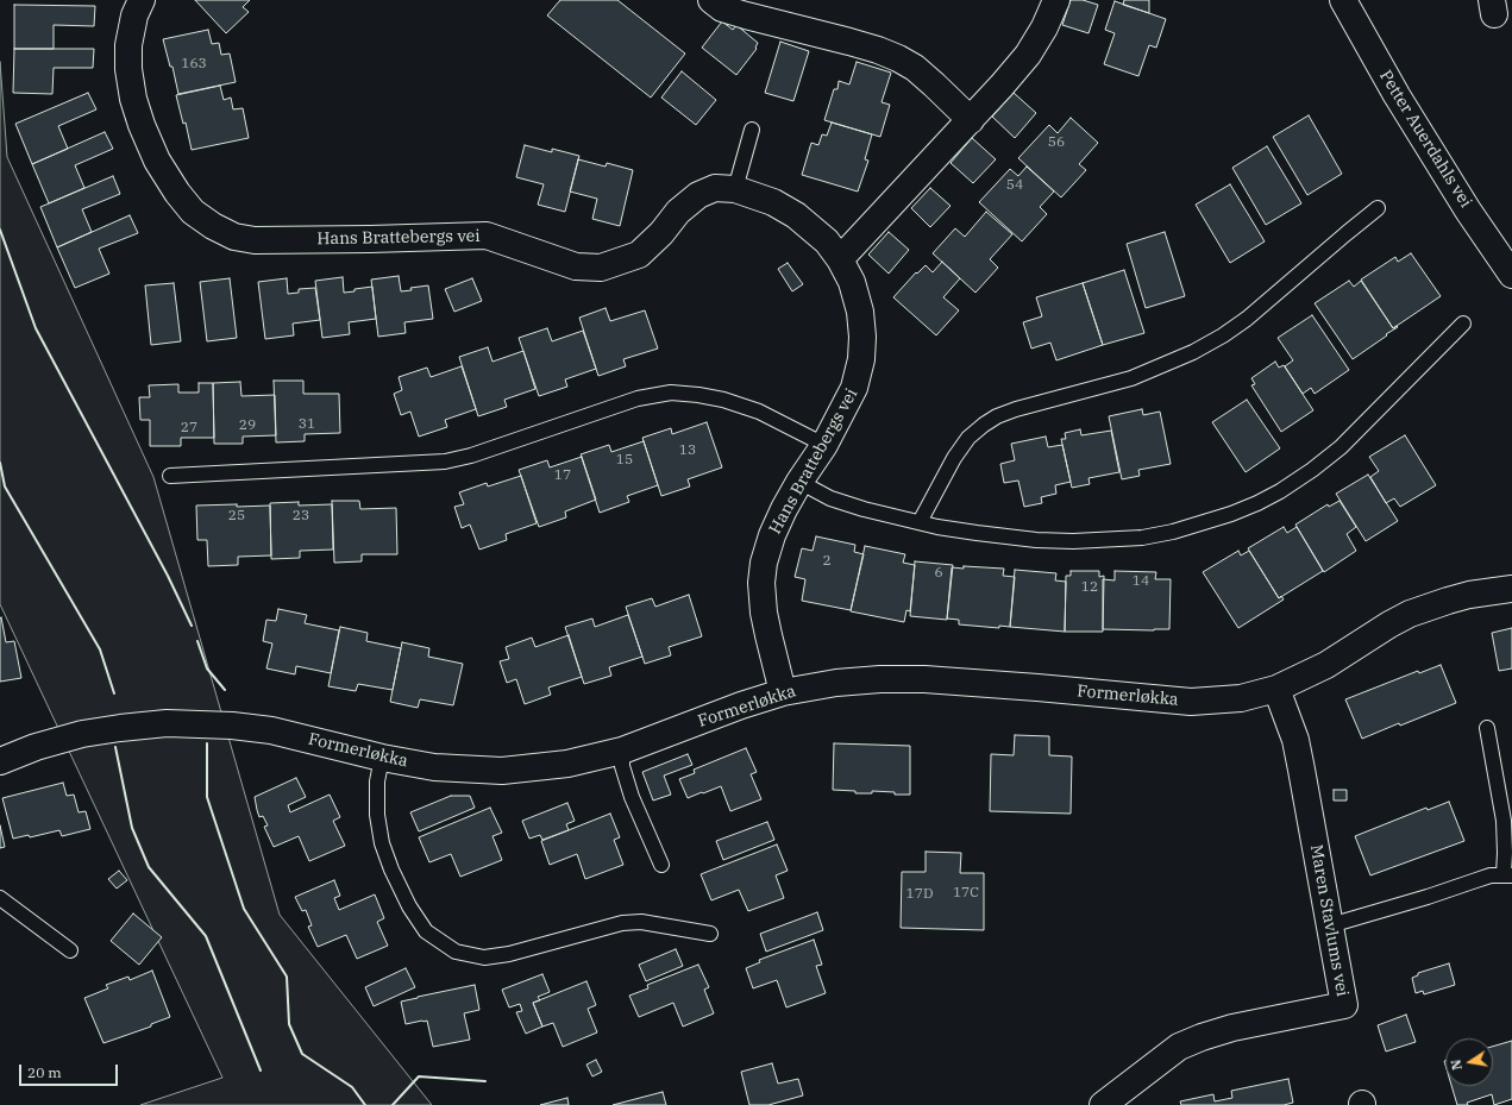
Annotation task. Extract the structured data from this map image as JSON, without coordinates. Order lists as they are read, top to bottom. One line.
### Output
{"streets":{"street":["Petter Auerdahls vei","Hans Brattebergs vei","Formerløkka","Maren Stavlums vei"]},"crossings":[["Hans Brattebergs vei","Formerløkka"],["Formerløkka","Maren Stavlums vei"]],"house_numbers":["163","56","54","31","29","27","13","15","17","25","23","2","6","14","12","17C","17D"],"scale_bar":"20 m","north":"left"}
